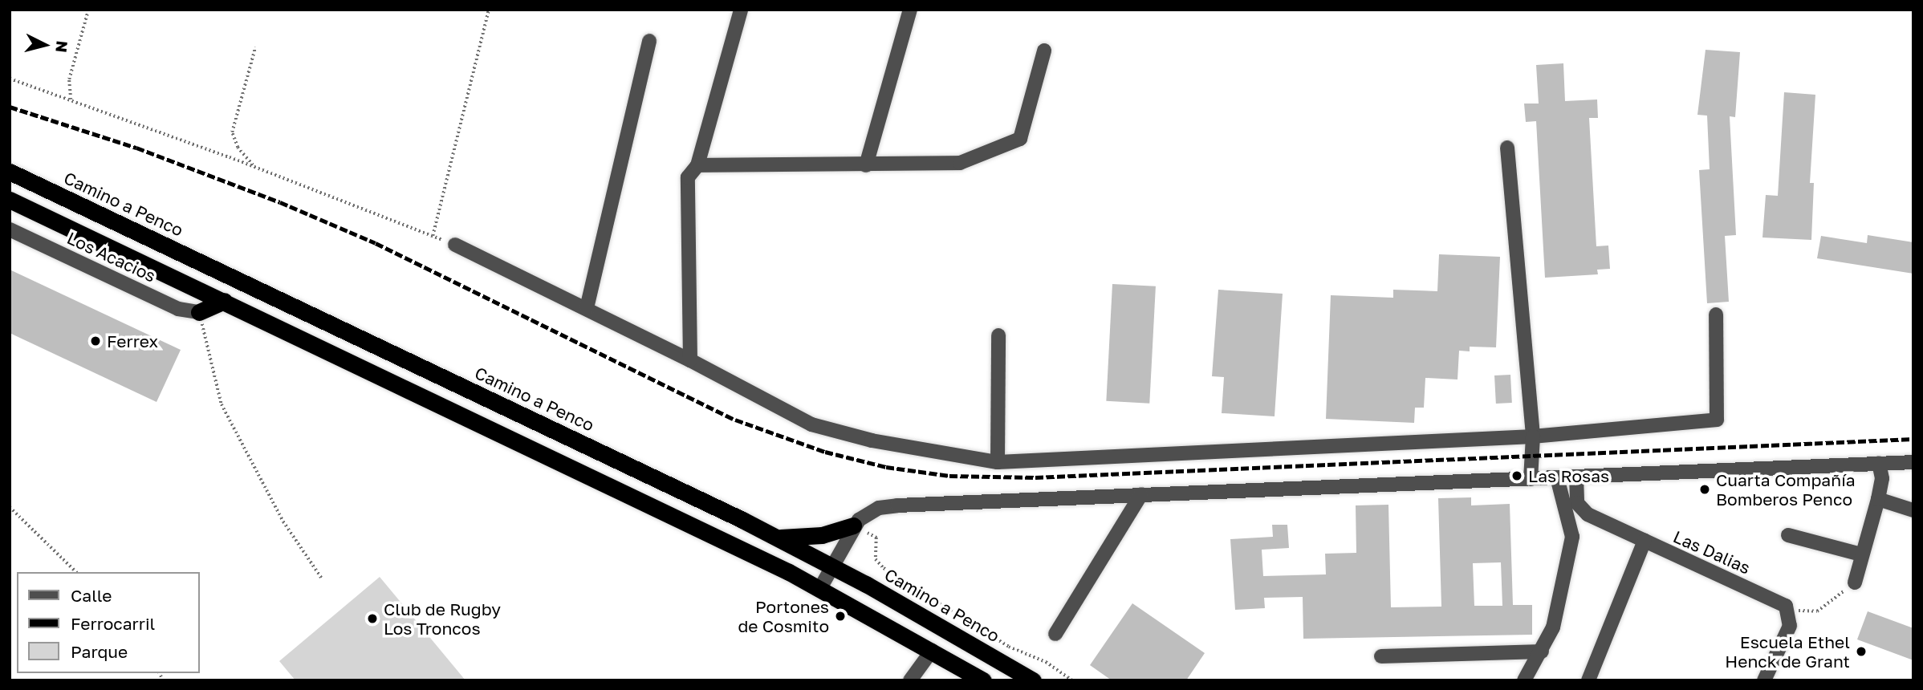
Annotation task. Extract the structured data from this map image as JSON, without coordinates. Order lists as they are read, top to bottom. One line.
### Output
{"streets":{"highway":["Camino a Penco"],"street":["Los Acacios","Las Dalias"]},"places":["Ferrex","Las Rosas","Cuarta Compañía Bomberos Penco","Portones de Cosmito","Club de Rugby Los Troncos","Escuela Ethel Henck de Grant"],"legend":["Calle","Ferrocarril","Parque"],"north":"right"}
